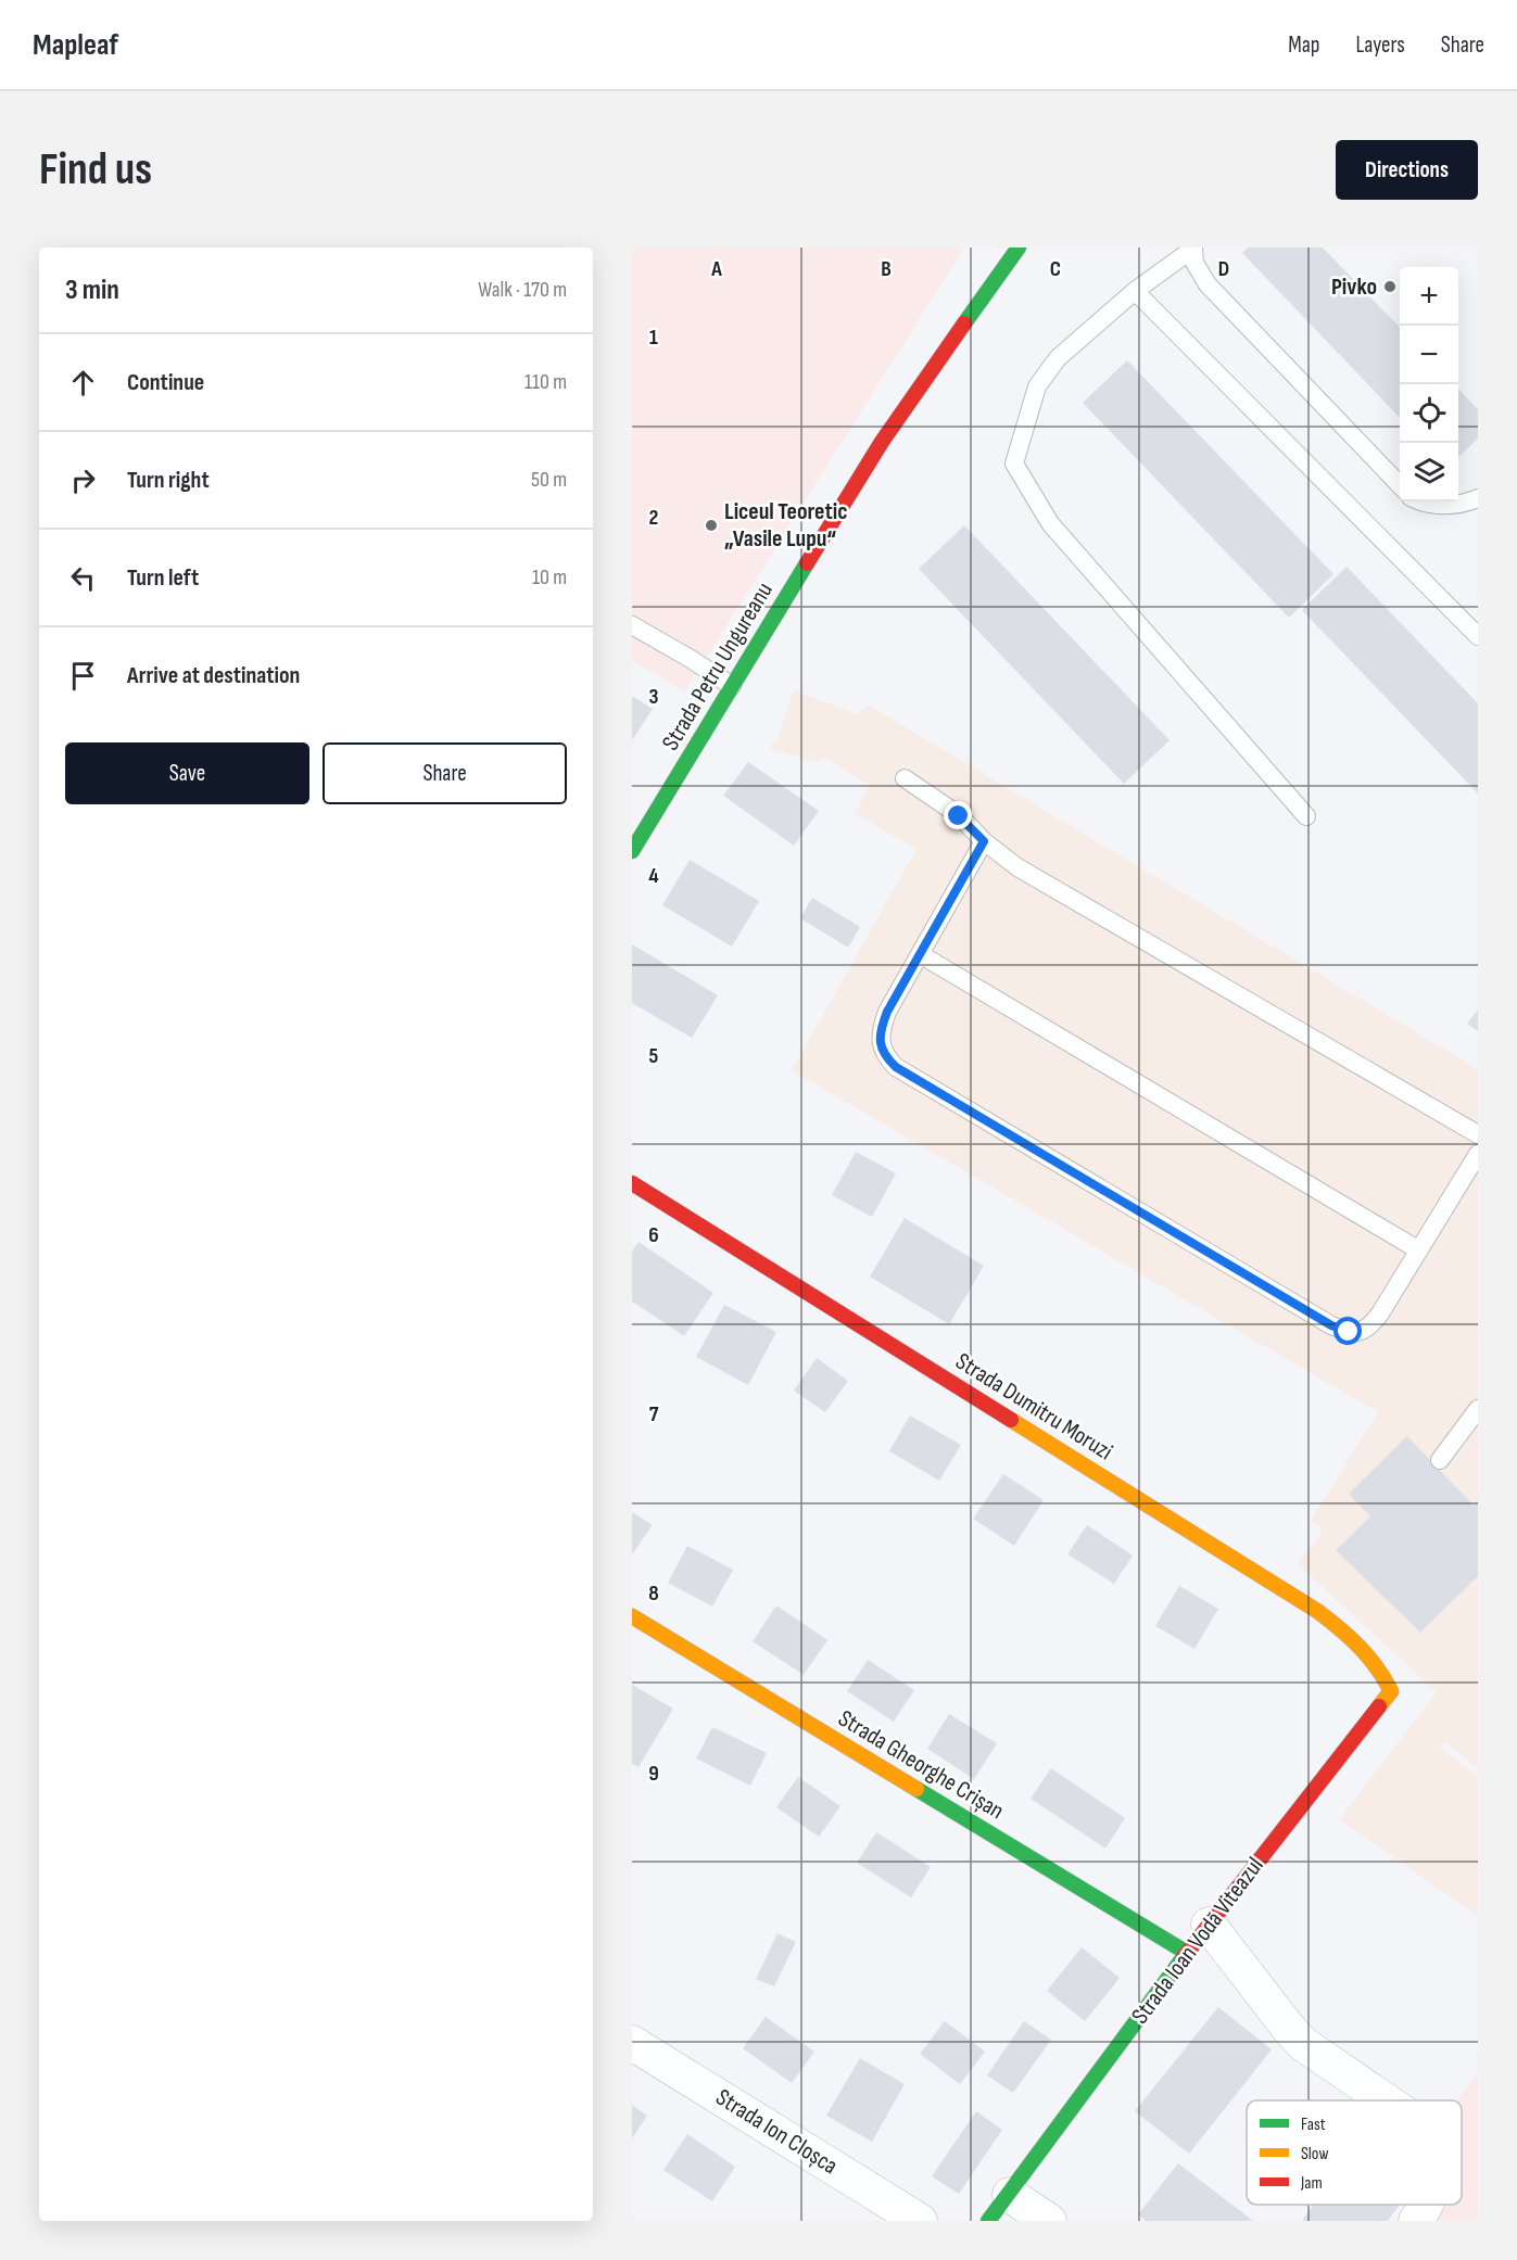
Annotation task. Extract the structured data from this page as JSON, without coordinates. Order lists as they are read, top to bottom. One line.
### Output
{"streets":{"street":["Strada Petru Ungureanu","Strada Dumitru Moruzi","Strada Gheorghe Crișan","Strada Ioan Vodă Viteazul","Strada Ion Cloșca"]},"crossings":[["Strada Dumitru Moruzi","Strada Ioan Vodă Viteazul"],["Strada Gheorghe Crișan","Strada Ioan Vodă Viteazul"]],"places":["Pivko","Liceul Teoretic „Vasile Lupu“"],"legend":["Fast","Slow","Jam"],"page":{"header":"Mapleaf","nav":["Map","Layers","Share"],"buttons":["Directions",["Save","Share"]],"title":"Find us","heading":["3 min","Walk · 170 m"],"map_buttons":["+","−"],"list":[["Continue","110 m"],["Turn right","50 m"],["Turn left","10 m"],"Arrive at destination"]},"grid":{"columns":["A","B","C","D"],"rows":["1","2","3","4","5","6","7","8","9"]}}
